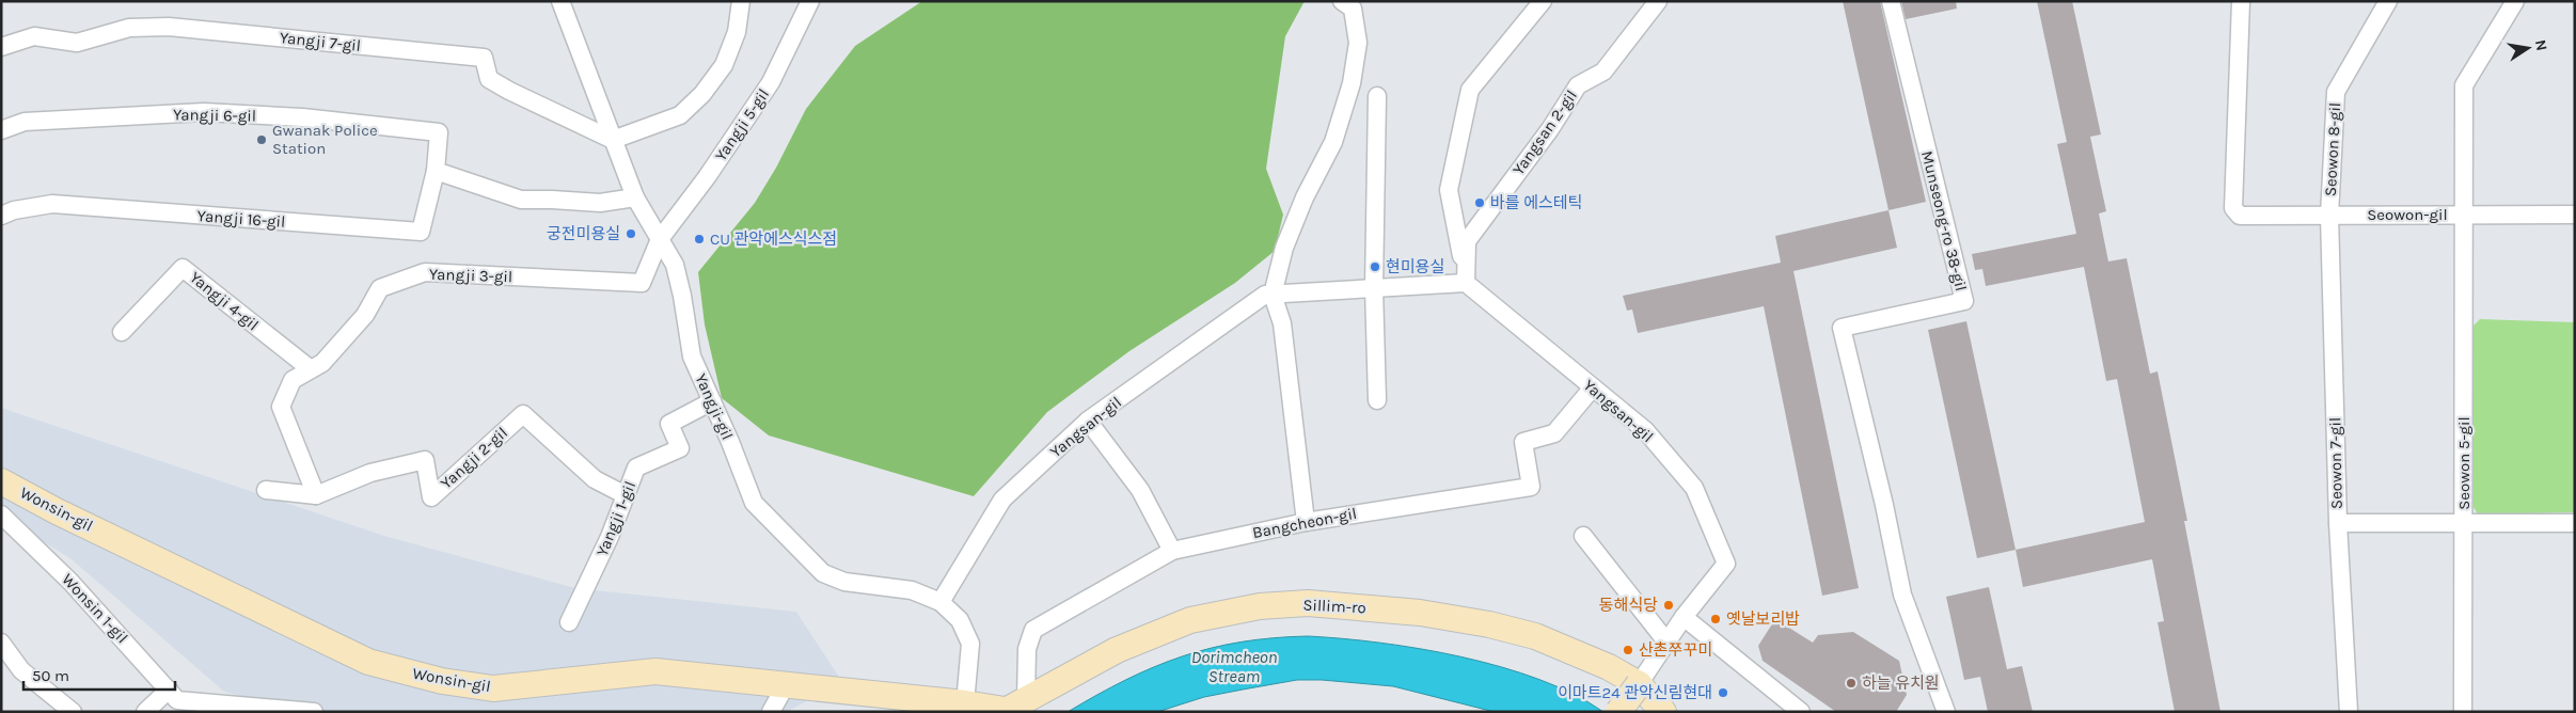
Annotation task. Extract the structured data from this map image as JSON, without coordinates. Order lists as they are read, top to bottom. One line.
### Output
{"streets":{"street":["Yangji 7-gil","Yangji 6-gil","Yangji 5-gil","Yangsan 2-gil","Seowon 8-gil","Seowon-gil","Yangji 16-gil","Munseong-ro 38-gil","Yangji 3-gil","Yangji 4-gil","Yangji-gil","Yangsan-gil","Yangji 2-gil","Seowon 7-gil","Seowon 5-gil","Wonsin-gil","Yangji 1-gil","Bangcheon-gil","Sillim-ro","Wonsin 1-gil"]},"crossings":[["Yangji 7-gil","Yangji-gil"],["Yangji 6-gil","Yangji 16-gil"],["Yangji 5-gil","Yangji 3-gil"],["Yangji 5-gil","Yangji-gil"],["Yangsan 2-gil","Yangsan-gil"],["Seowon 8-gil","Seowon-gil"],["Seowon 8-gil","Seowon 7-gil"],["Seowon-gil","Seowon 7-gil"],["Seowon-gil","Seowon 5-gil"],["Yangji 3-gil","Yangji 4-gil"],["Yangji 3-gil","Yangji-gil"],["Yangji 3-gil","Yangji 2-gil"],["Yangji-gil","Yangsan-gil"],["Yangji-gil","Wonsin-gil"],["Yangji-gil","Yangji 1-gil"],["Yangsan-gil","Bangcheon-gil"],["Yangsan-gil","Sillim-ro"],["Yangji 2-gil","Yangji 1-gil"],["Wonsin-gil","Bangcheon-gil"],["Wonsin-gil","Sillim-ro"],["Bangcheon-gil","Sillim-ro"]],"water":["Dorimcheon Stream"],"places":["Gwanak Police Station","바를 에스테틱","궁전미용실","CU 관악에스식스점","현미용실","동해식당","옛날보리밥","산촌쭈꾸미","하늘 유치원","이마트24 관악신림현대"],"scale_bar":"50 m","north":"right"}
